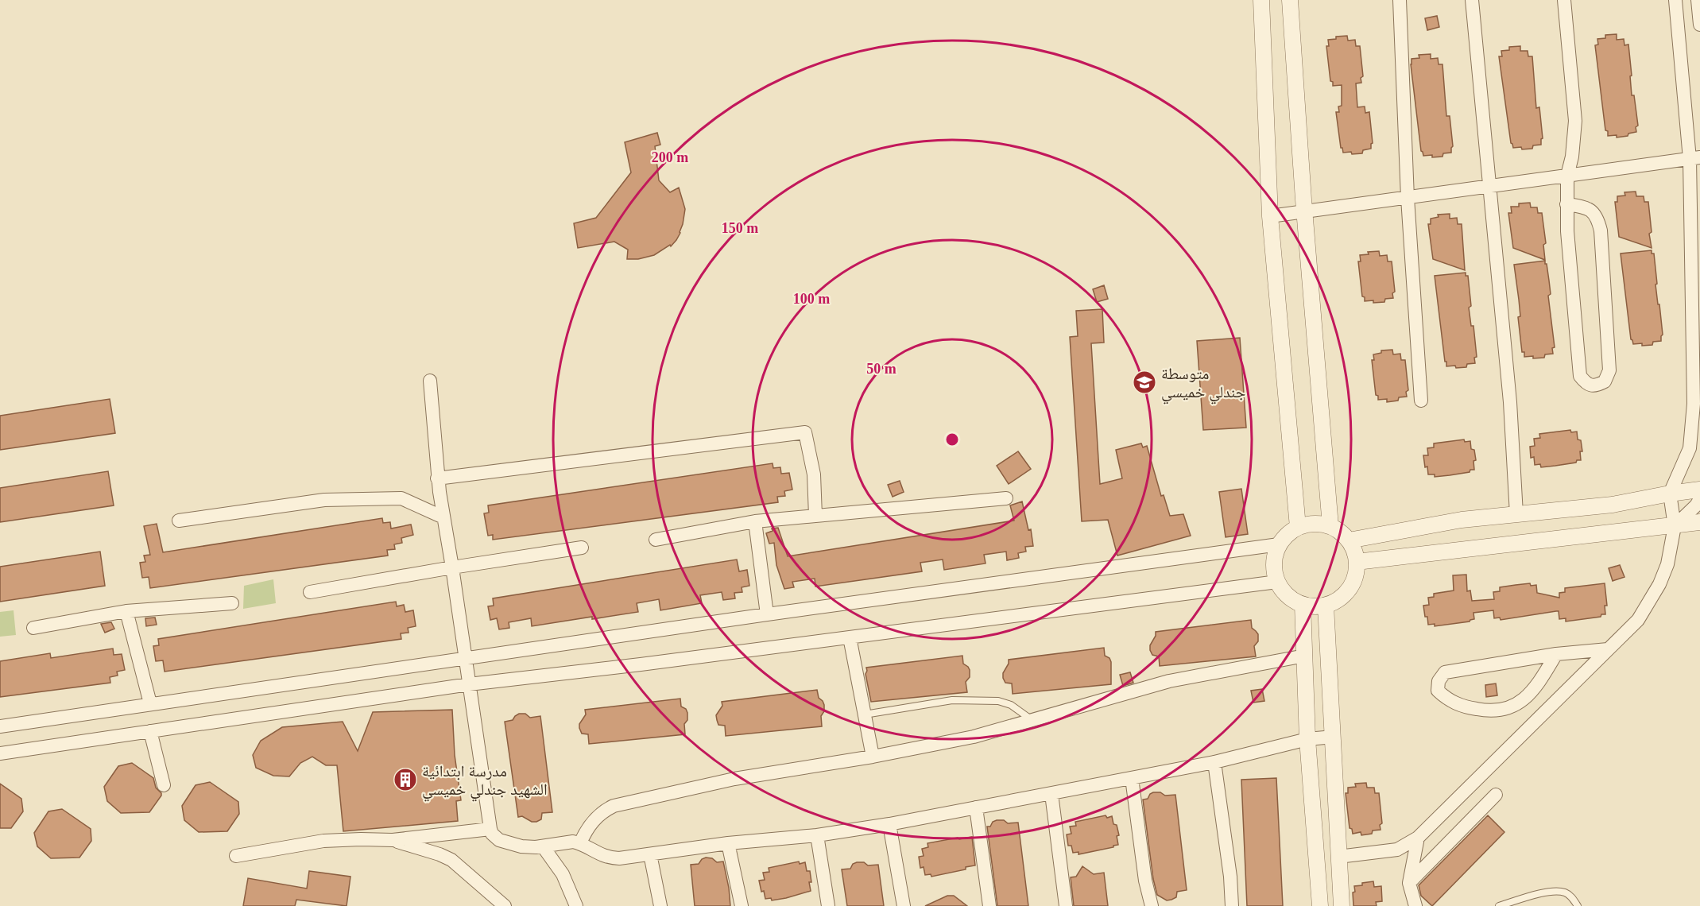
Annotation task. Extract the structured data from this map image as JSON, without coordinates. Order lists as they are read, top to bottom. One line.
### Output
{"places":{"school or university":["متوسطة جندلي خميسي"],"building":["مدرسة ابتدائية الشهيد جندلي خميسي"]},"rings":["200 m","150 m","100 m","50 m"]}
